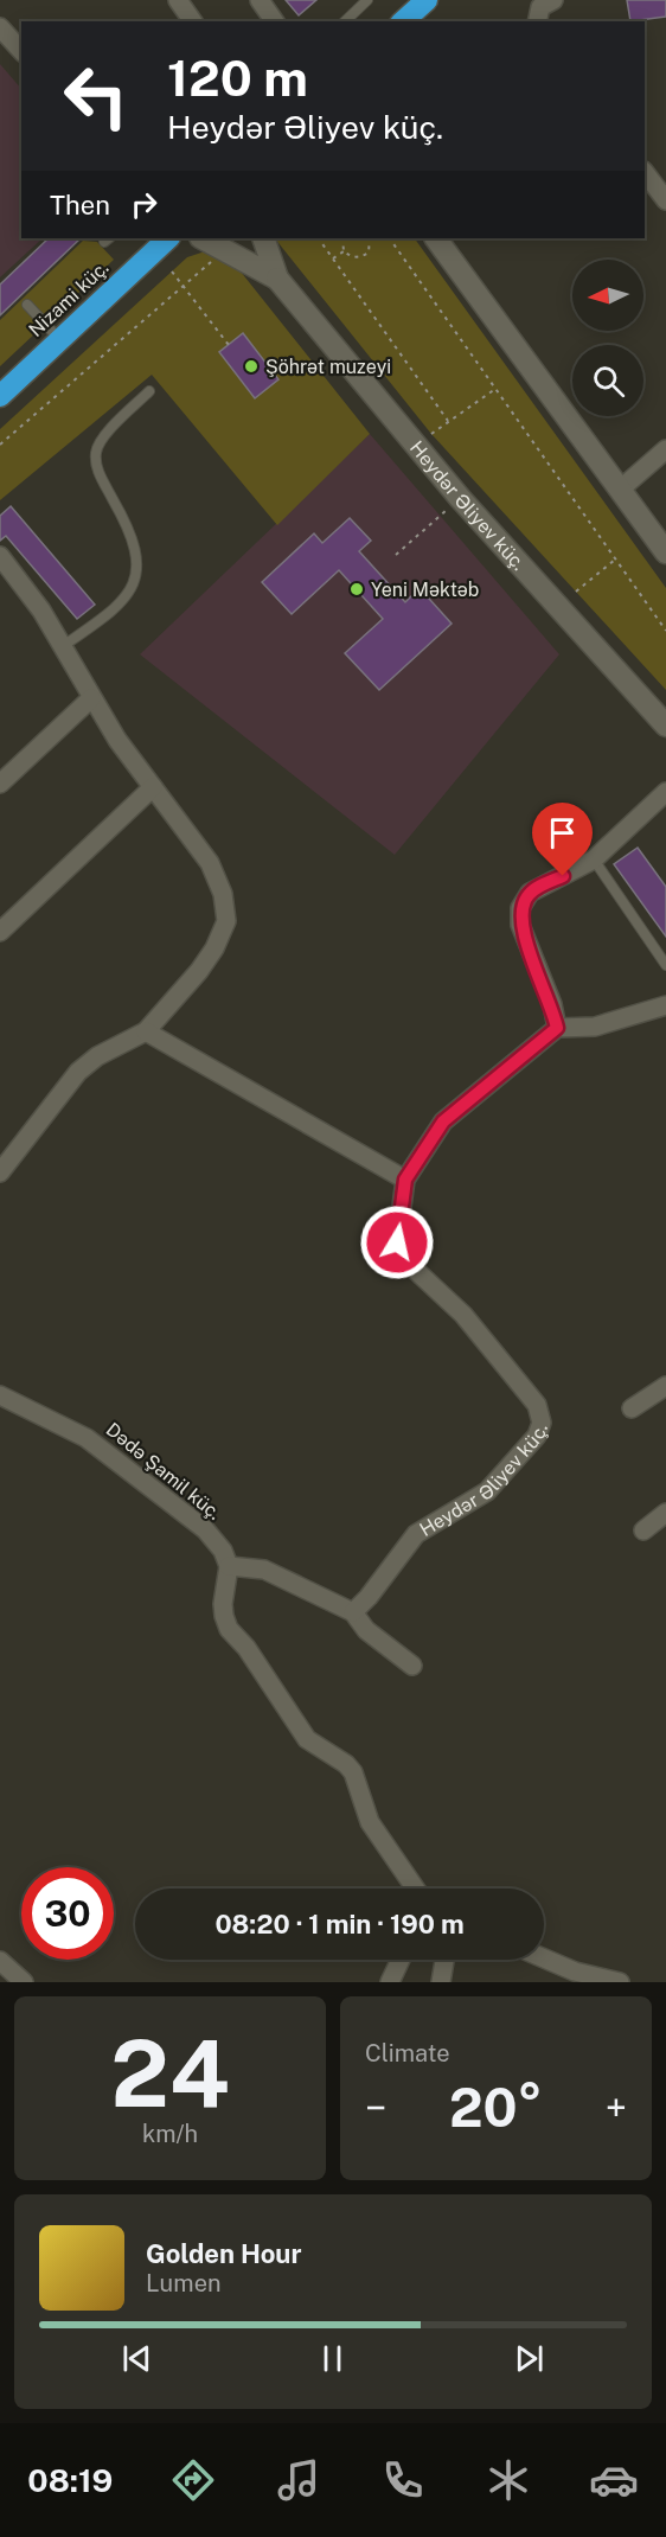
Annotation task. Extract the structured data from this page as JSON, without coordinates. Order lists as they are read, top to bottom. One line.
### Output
{"streets":{"highway":["Nizami küç."],"main road":["Heydər Əliyev küç."],"street":["Dədə Şamil küç."]},"places":["Şöhrət muzeyi","Yeni Məktəb"],"north":"left","page":{"turn":["120 m","Heydər Əliyev küç."],"then":"Then","limit":"30","trip":"08:20 · 1 min · 190 m","tile":[["24","km/h"],"Climate"],"heat":["−","20°","+"],"song":["Golden Hour","Lumen"],"tabs":"08:19"}}
